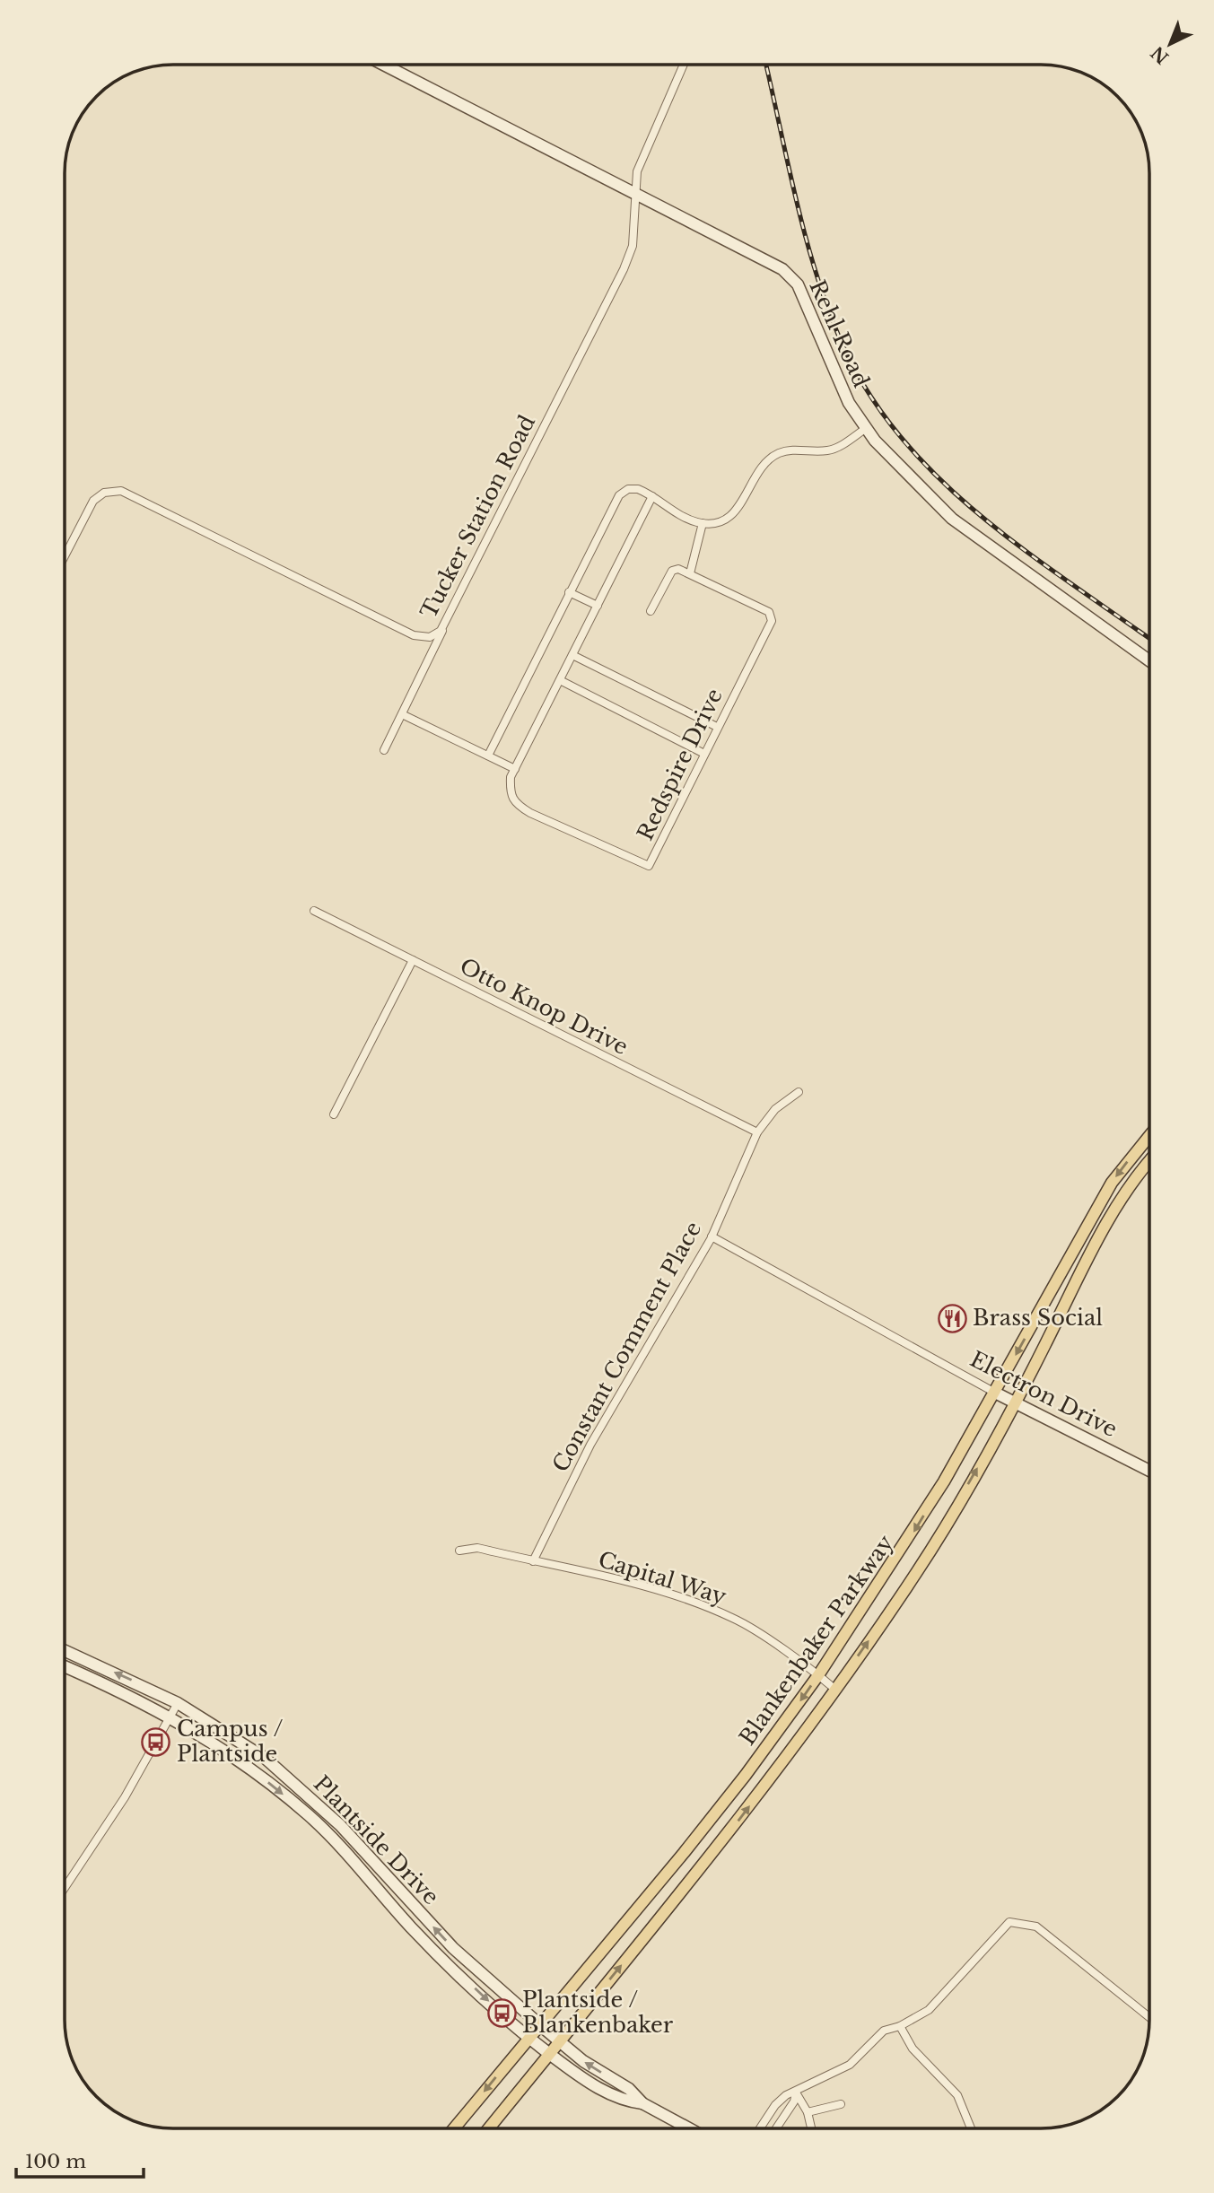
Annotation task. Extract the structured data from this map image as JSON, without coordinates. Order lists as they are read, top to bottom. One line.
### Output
{"streets":{"main road":["Blankenbaker Parkway"],"street":["Rehl Road","Tucker Station Road","Redspire Drive","Otto Knop Drive","Constant Comment Place","Electron Drive","Capital Way","Plantside Drive"]},"crossings":[["Rehl Road","Tucker Station Road"],["Otto Knop Drive","Constant Comment Place"],["Constant Comment Place","Electron Drive"],["Constant Comment Place","Capital Way"],["Electron Drive","Blankenbaker Parkway"],["Capital Way","Blankenbaker Parkway"],["Blankenbaker Parkway","Plantside Drive"]],"places":{"restaurant":["Brass Social"],"bus stop":["Campus / Plantside","Plantside / Blankenbaker"]},"scale_bar":"100 m","north":"bottom left"}
